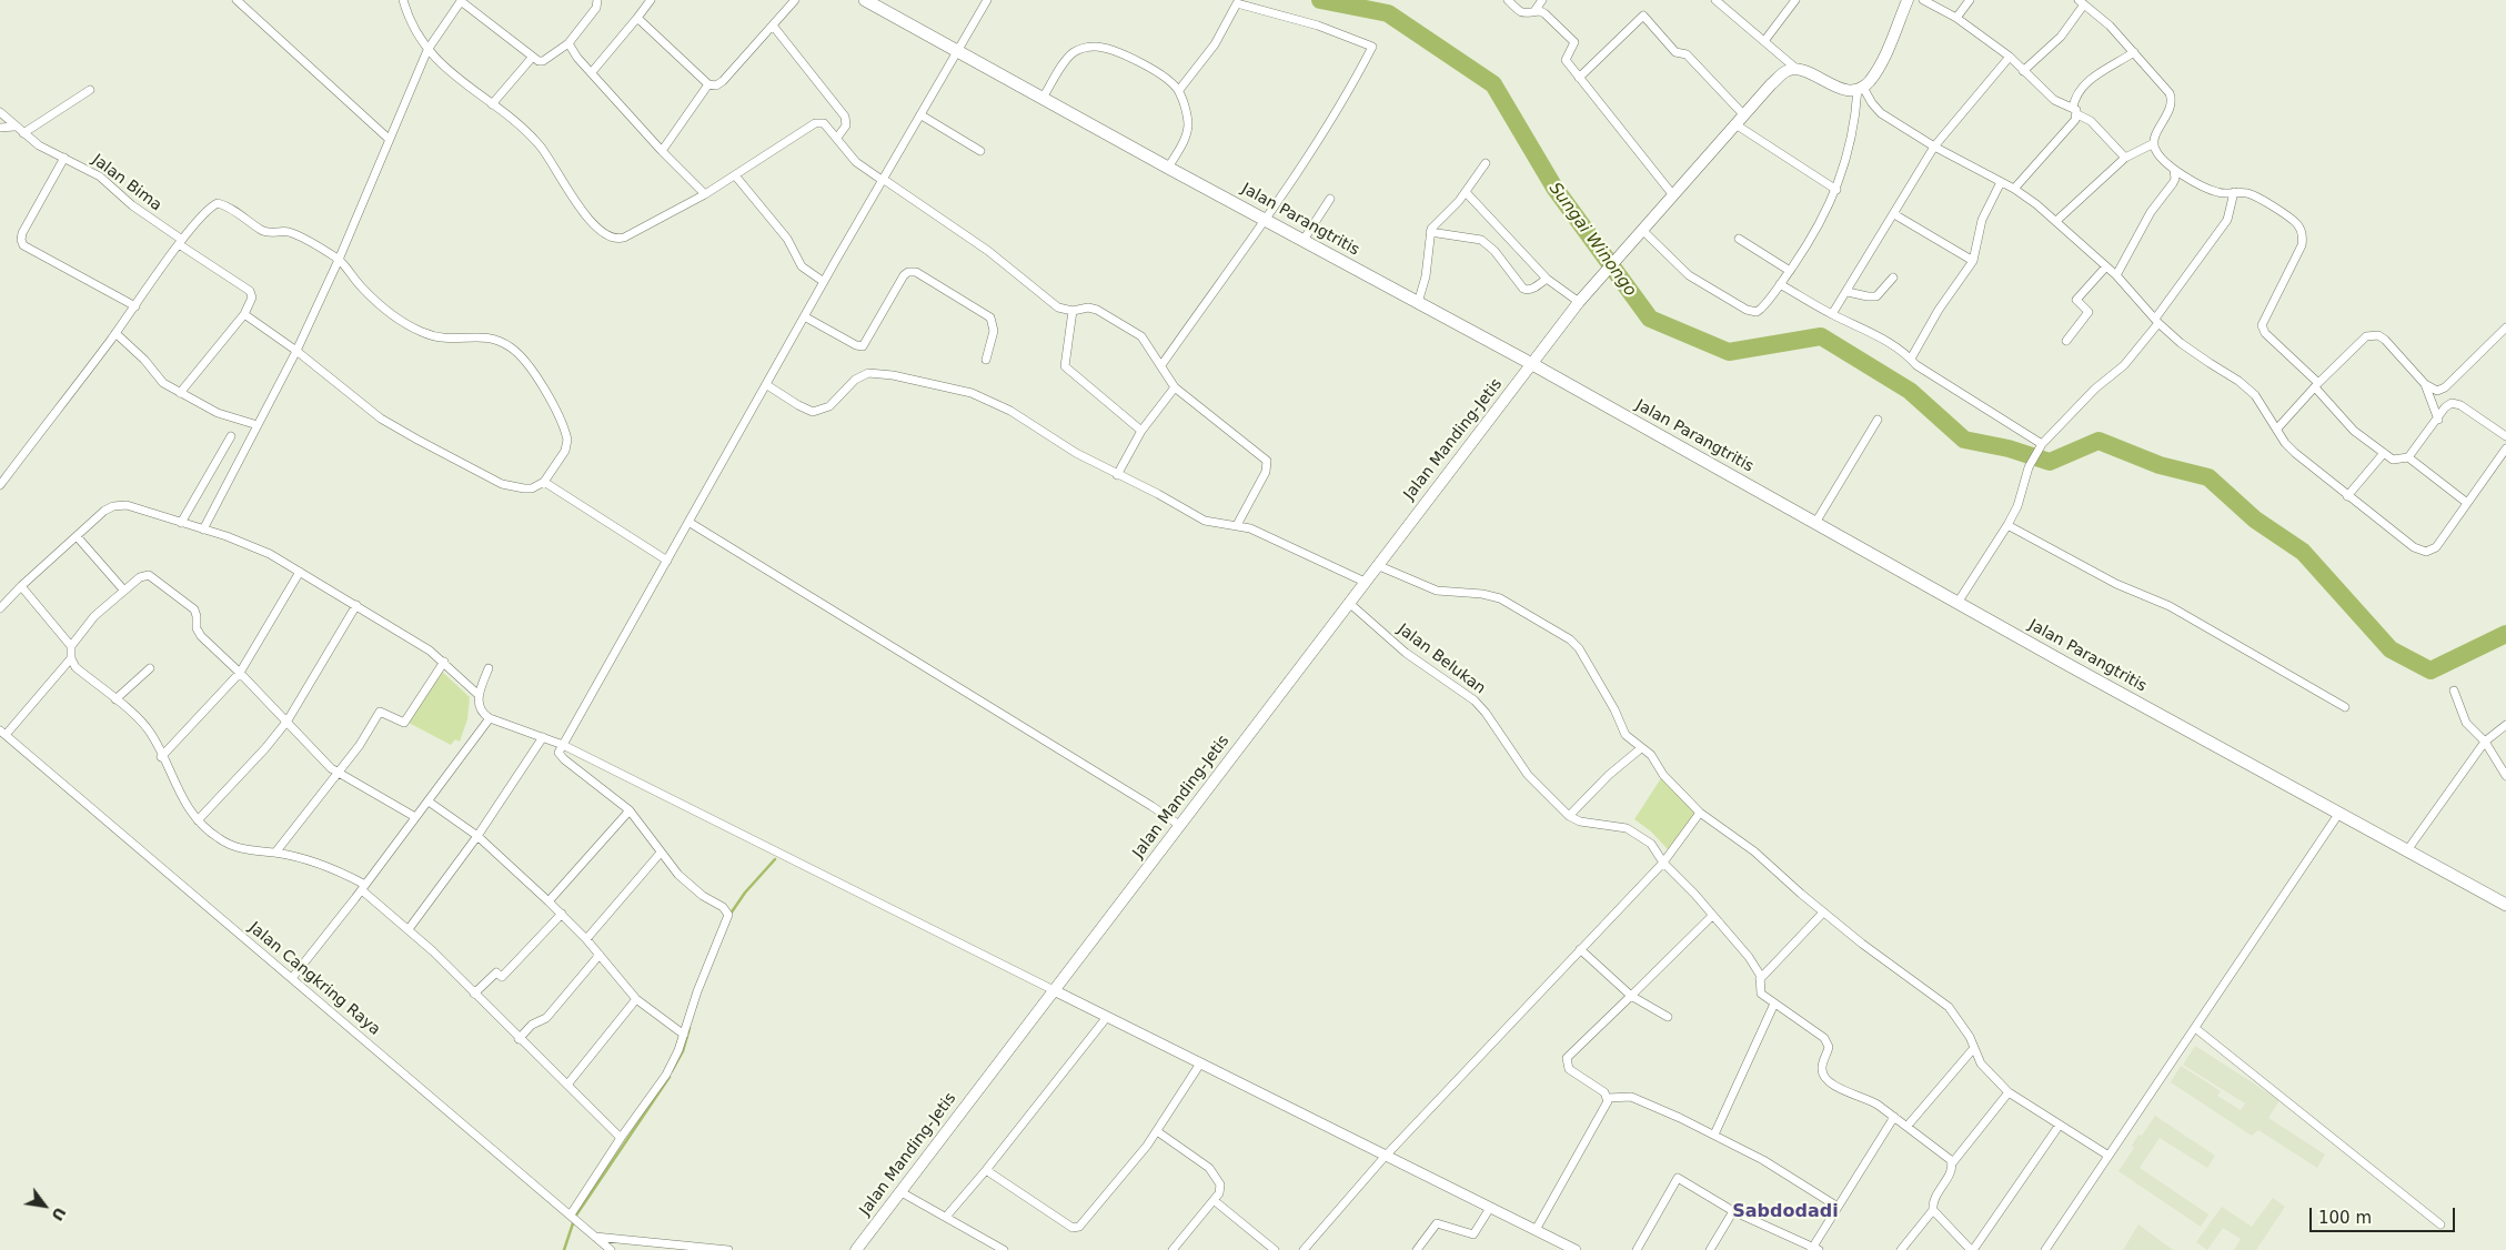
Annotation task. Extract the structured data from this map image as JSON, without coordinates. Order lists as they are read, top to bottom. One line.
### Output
{"streets":{"main road":["Jalan Parangtritis","Jalan Manding-Jetis"],"street":["Jalan Bima","Jalan Belukan","Jalan Cangkring Raya"]},"crossings":[["Jalan Parangtritis","Jalan Manding-Jetis"],["Jalan Manding-Jetis","Jalan Belukan"]],"districts":["Sabdodadi"],"water":["Sungai Winongo"],"scale_bar":"100 m","north":"bottom right"}
